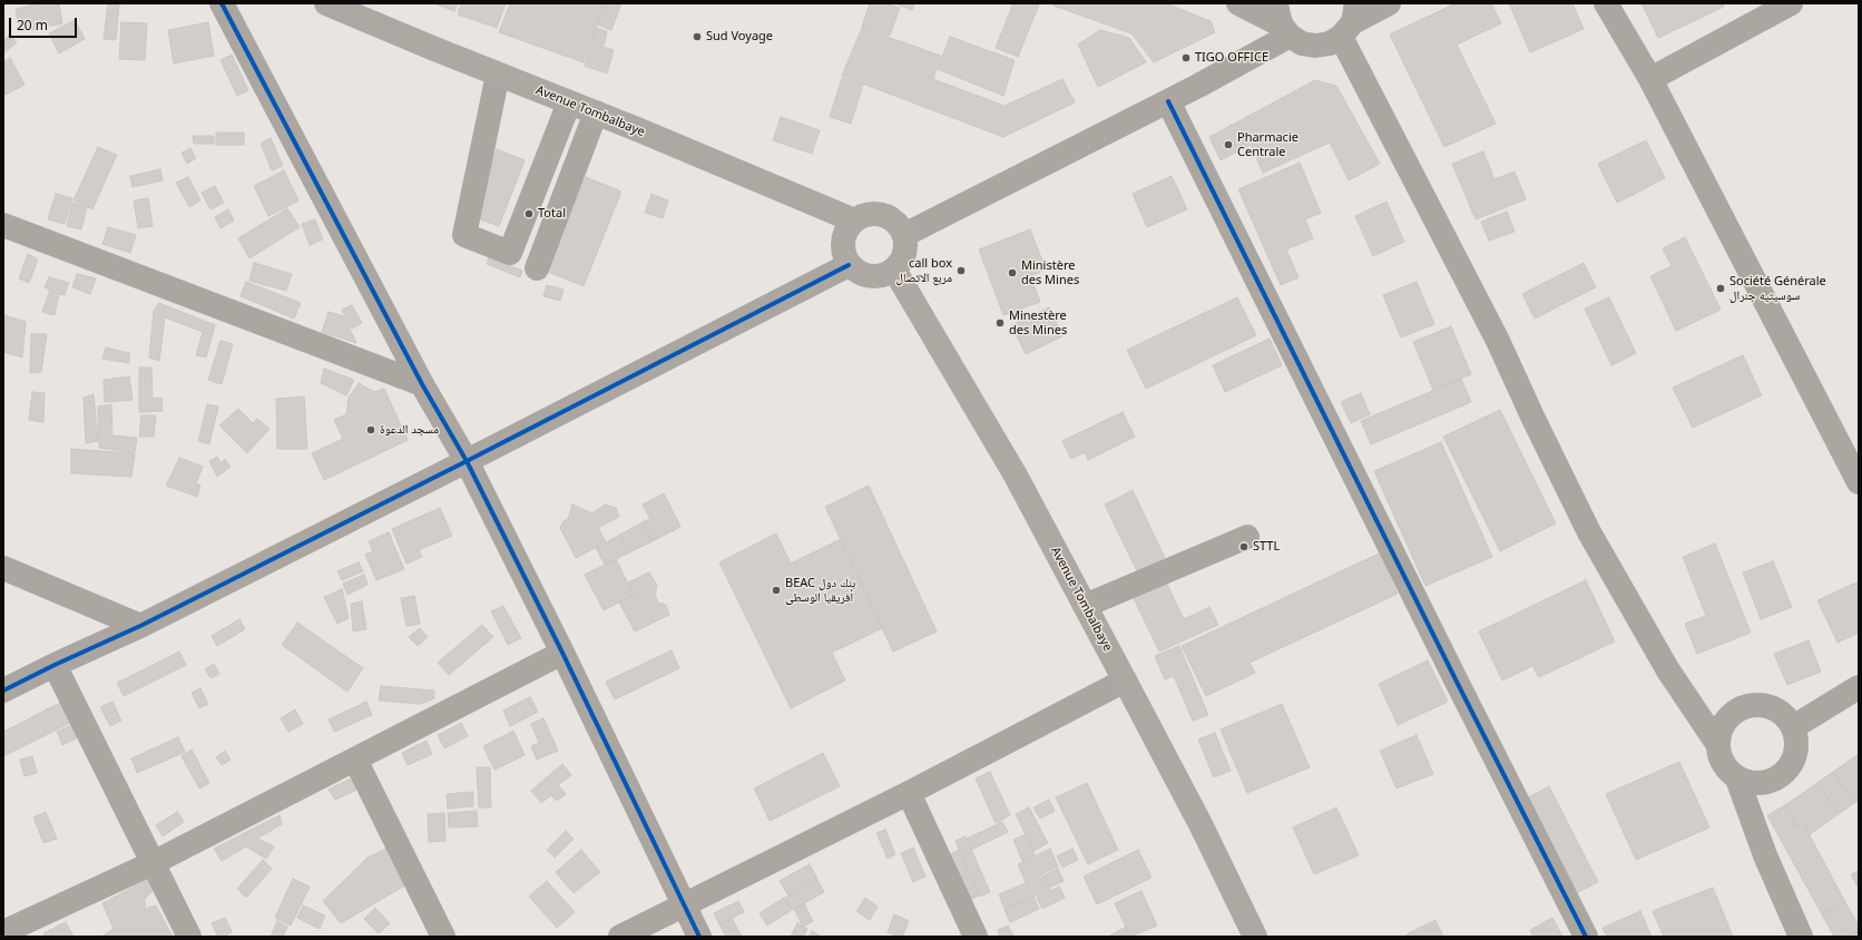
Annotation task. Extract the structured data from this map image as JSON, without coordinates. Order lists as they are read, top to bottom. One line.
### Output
{"streets":{"main road":["Avenue Tombalbaye"]},"places":["Sud Voyage","TIGO OFFICE","Pharmacie Centrale","Total","call box مربع الاتصال","Ministère des Mines","Société Générale سوسيتيه جنرال","Minestère des Mines","مسجد الدعوة","STTL","BEAC بنك دول أفريقيا الوسطى"],"scale_bar":"20 m"}
